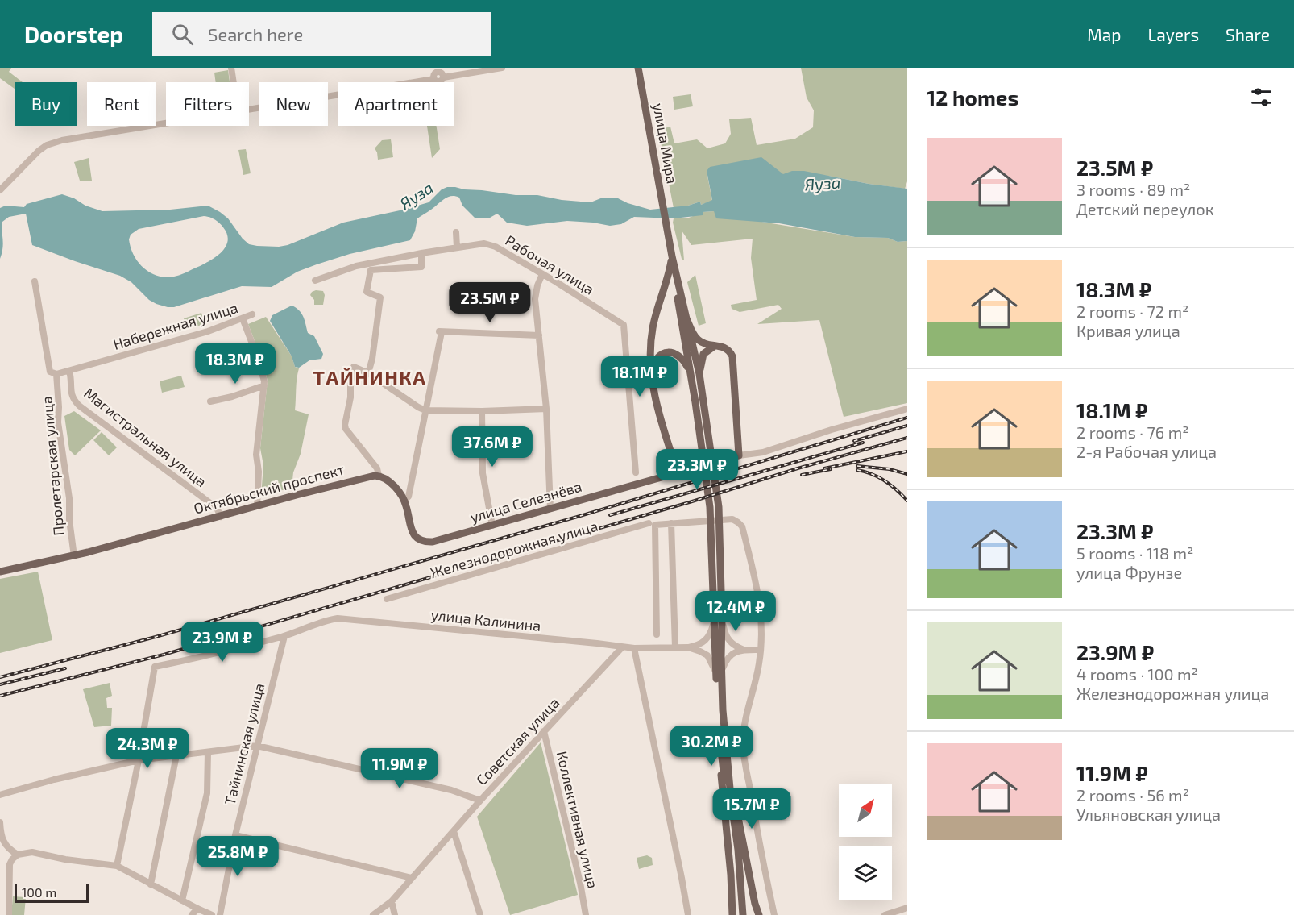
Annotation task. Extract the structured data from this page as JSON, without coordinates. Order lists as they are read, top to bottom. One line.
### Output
{"streets":{"main road":["улица Мира","Октябрьский проспект","улица Селезнёва"],"street":["Рабочая улица","Набережная улица","Магистральная улица","Пролетарская улица","Железнодорожная улица","улица Калинина","Советская улица","Тайнинская улица","Коллективная улица"]},"crossings":[["Набережная улица","Магистральная улица"],["Набережная улица","Пролетарская улица"],["Магистральная улица","Октябрьский проспект"],["Пролетарская улица","Октябрьский проспект"],["улица Калинина","Советская улица"],["улица Калинина","Тайнинская улица"],["Советская улица","Коллективная улица"]],"districts":["ТАЙНИНКА"],"water":["Яуза"],"scale_bar":"100 m","north":"top right","page":{"header":"Doorstep","search":"Search here","nav":["Map","Layers","Share"],"heading":"12 homes","chip":["Buy","Rent","Filters","New","Apartment"],"list":[{"name":"23.5M ₽","note":"3 rooms · 89 m² · Детский переулок"},{"name":"18.3M ₽","note":"2 rooms · 72 m² · Кривая улица"},{"name":"18.1M ₽","note":"2 rooms · 76 m² · 2-я Рабочая улица"},{"name":"23.3M ₽","note":"5 rooms · 118 m² · улица Фрунзе"},{"name":"23.9M ₽","note":"4 rooms · 100 m² · Железнодорожная улица"},{"name":"11.9M ₽","note":"2 rooms · 56 m² · Ульяновская улица"}],"price":["23.5M ₽","18.3M ₽","18.1M ₽","37.6M ₽","23.3M ₽","12.4M ₽","23.9M ₽","30.2M ₽","24.3M ₽","11.9M ₽","15.7M ₽","25.8M ₽"],"scale":"100 m"}}
